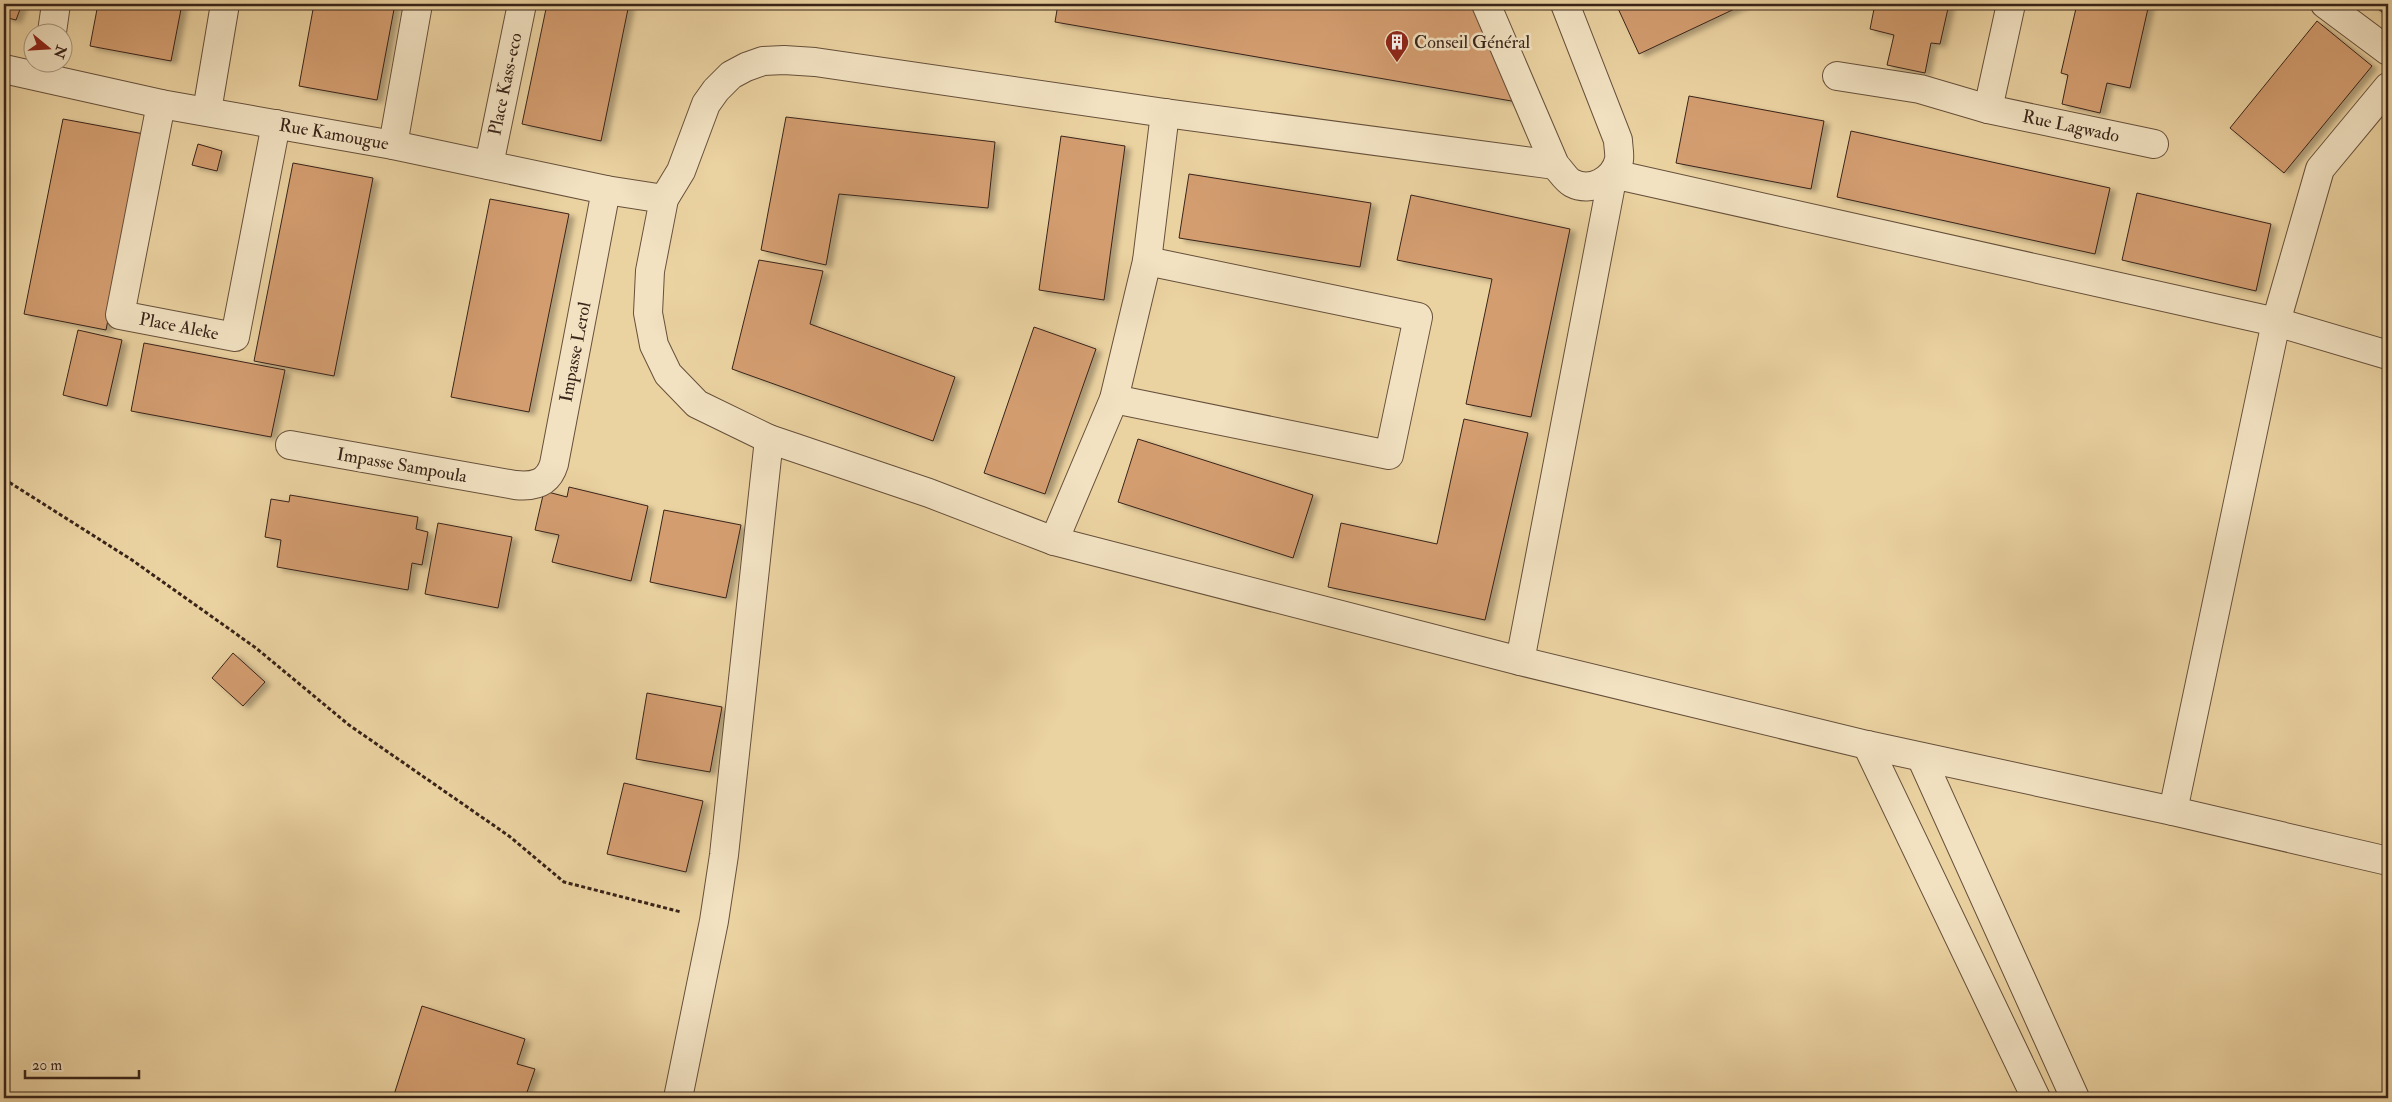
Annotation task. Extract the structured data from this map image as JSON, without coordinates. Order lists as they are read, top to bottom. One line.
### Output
{"streets":{"street":["Place Kass-eco","Rue Lagwado","Rue Kamougue","Place Aleke","Impasse Lerol","Impasse Sampoula"]},"crossings":[["Place Kass-eco","Rue Kamougue"],["Rue Kamougue","Place Aleke"],["Rue Kamougue","Impasse Lerol"],["Impasse Lerol","Impasse Sampoula"]],"places":{"building":["Conseil Général"]},"scale_bar":"20 m","north":"right"}
